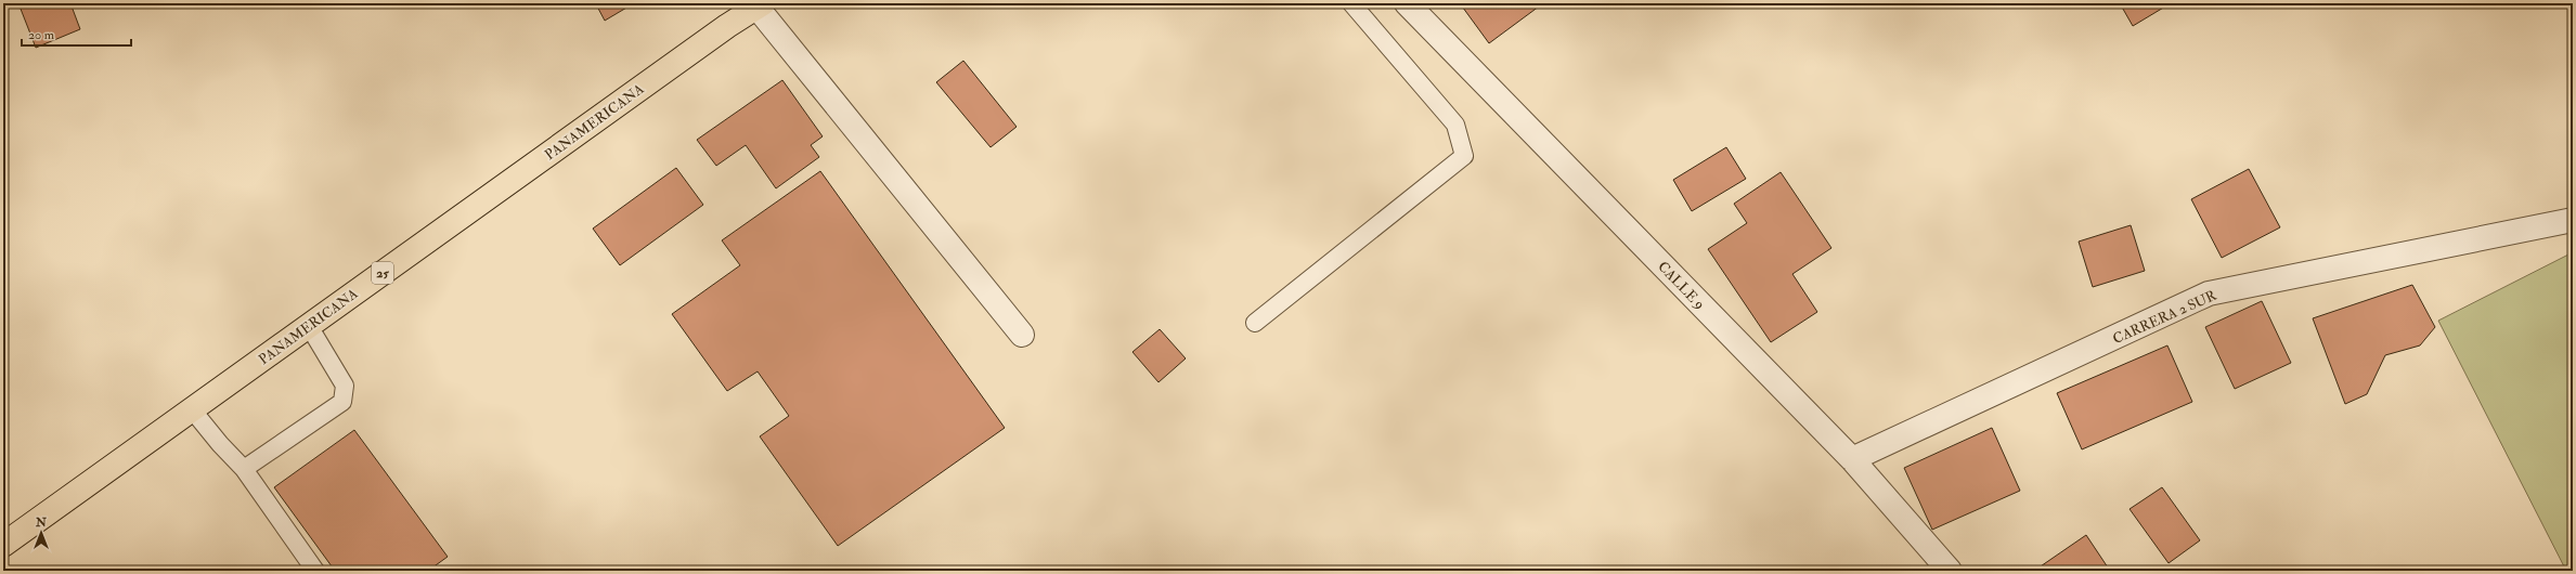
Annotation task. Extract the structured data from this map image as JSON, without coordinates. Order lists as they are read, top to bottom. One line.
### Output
{"streets":{"main road":["PANAMERICANA","25"],"street":["CALLE 9","CARRERA 2 SUR"]},"crossings":[["CALLE 9","CARRERA 2 SUR"]],"scale_bar":"20 m","north":"top"}
